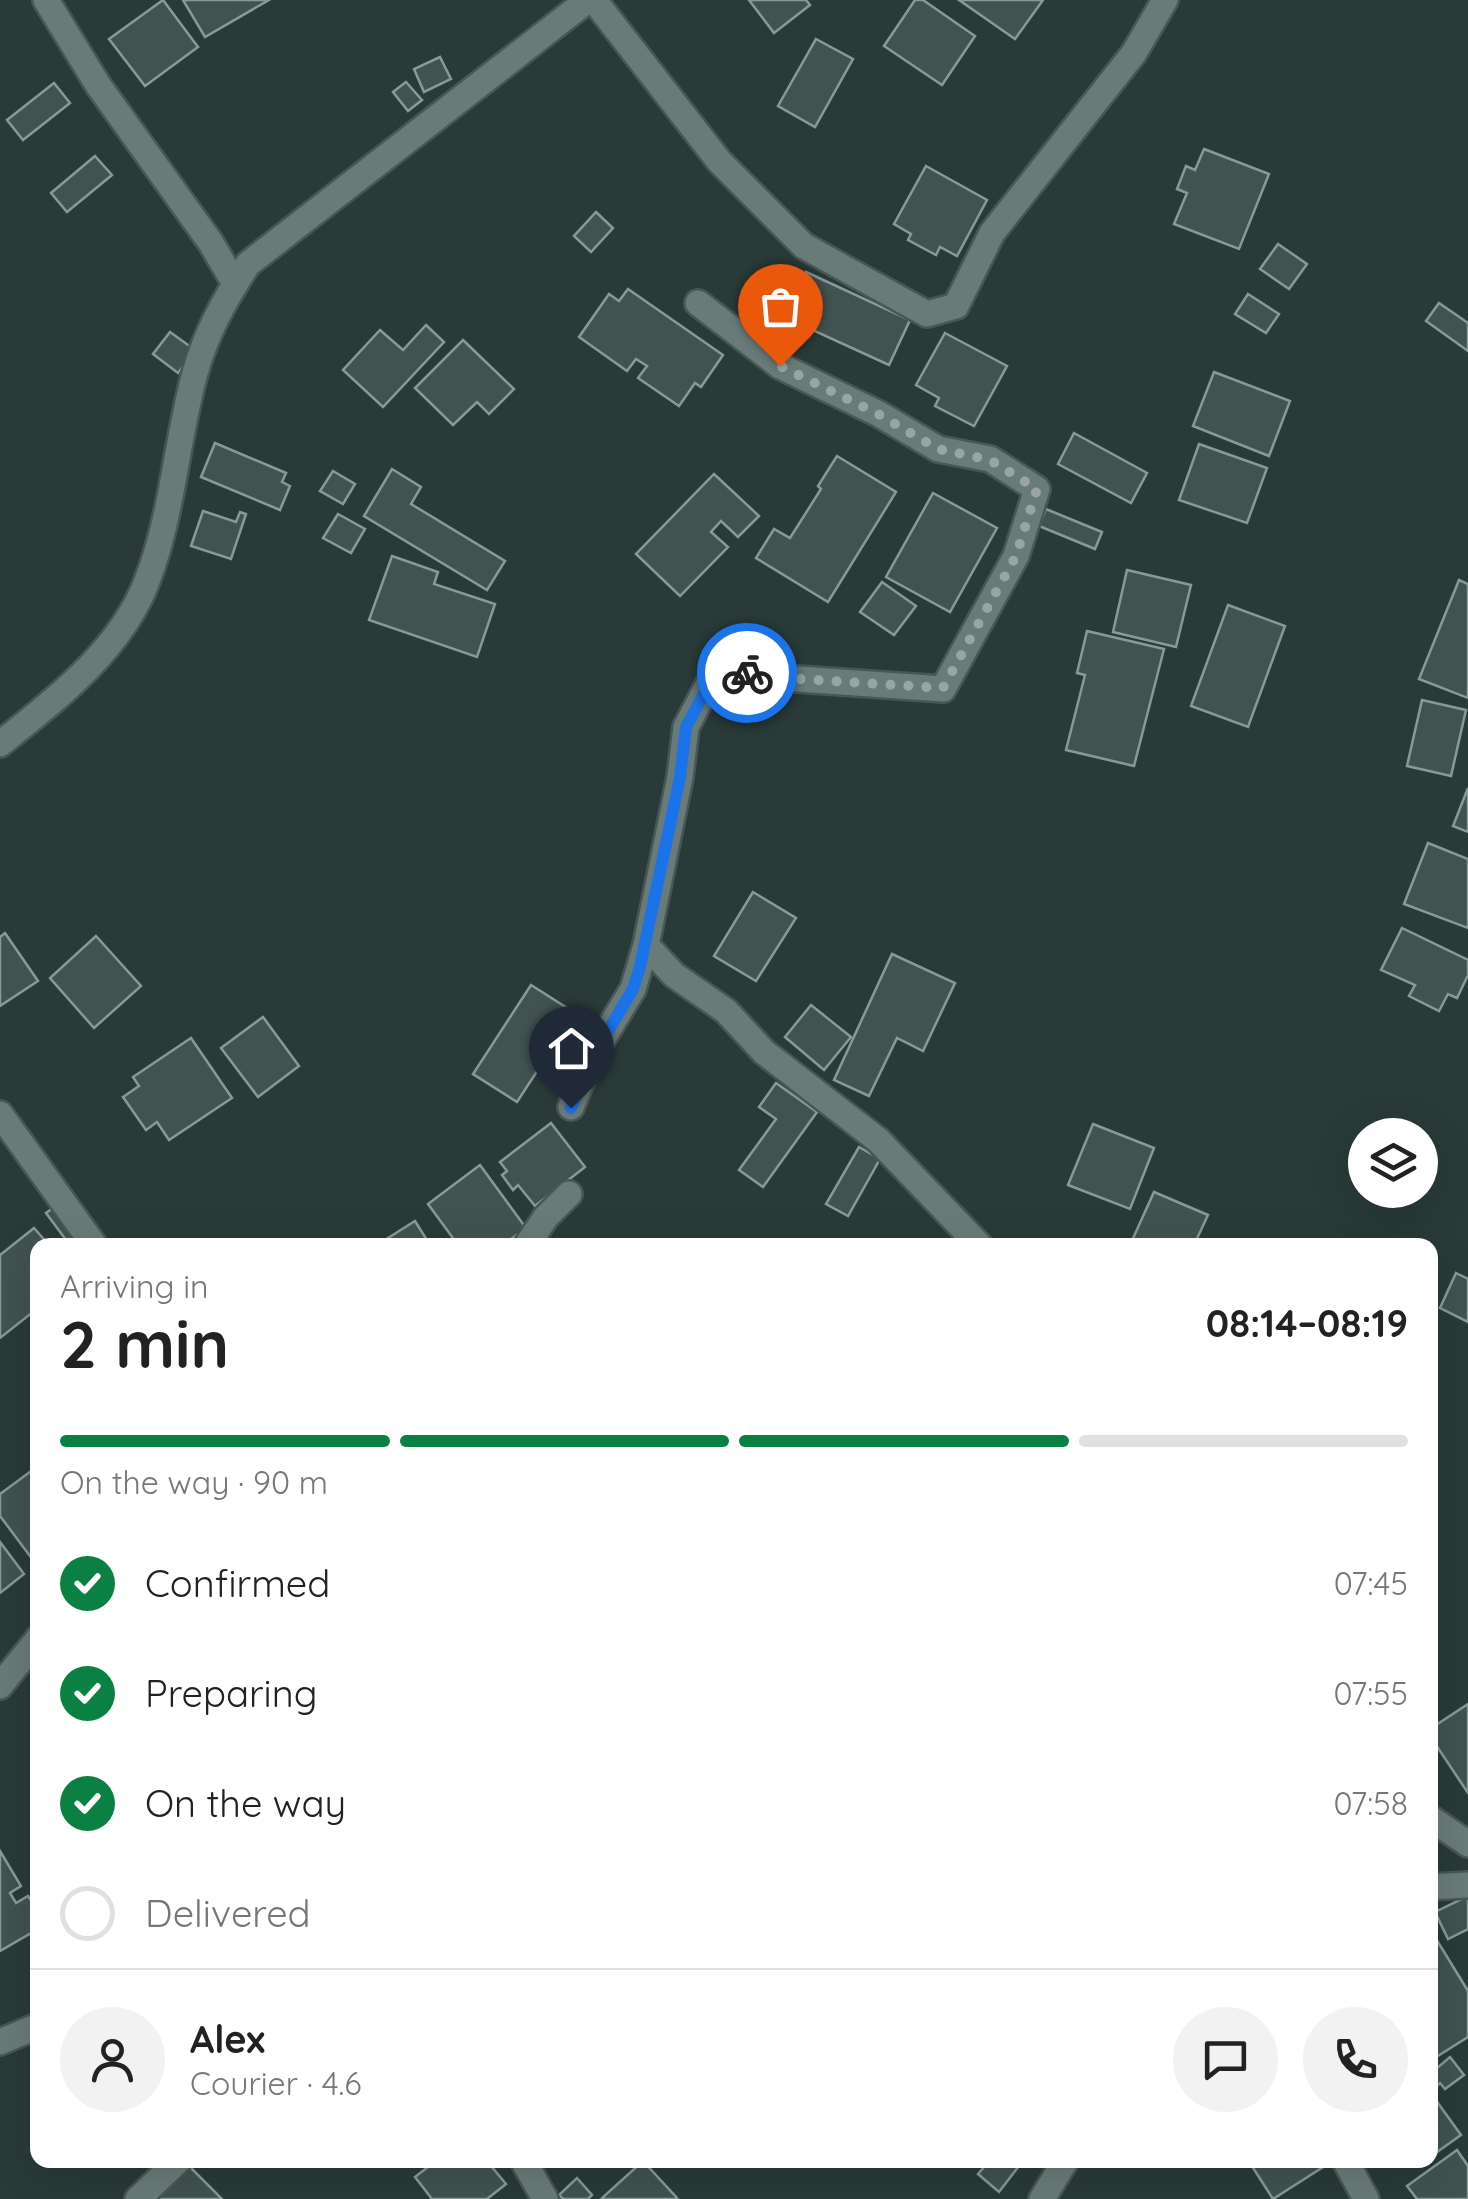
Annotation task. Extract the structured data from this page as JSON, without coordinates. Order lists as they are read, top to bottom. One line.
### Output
{"page":{"heading":["2 min","Arriving in","08:14–08:19"],"panel":["Alex","Courier · 4.6"],"bar":"On the way · 90 m","list":[["Confirmed","07:45"],["Preparing","07:55"],["On the way","07:58"],"Delivered"]}}
